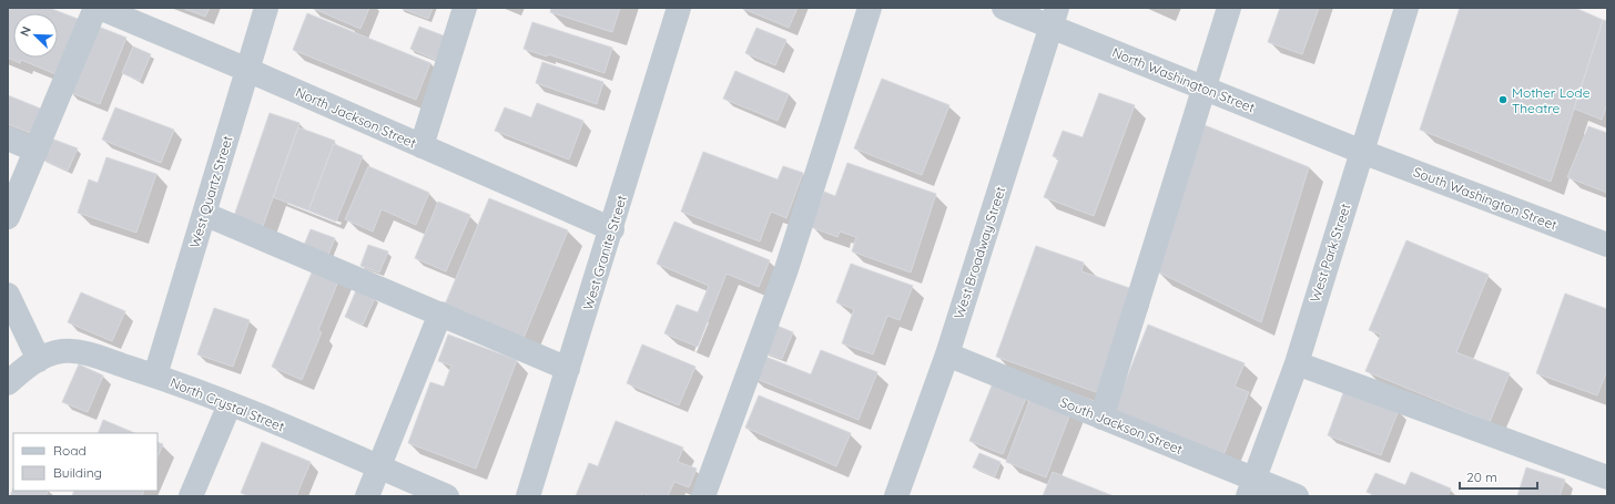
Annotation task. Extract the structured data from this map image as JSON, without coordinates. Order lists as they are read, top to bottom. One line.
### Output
{"streets":{"street":["North Washington Street","North Jackson Street","West Quartz Street","South Washington Street","West Granite Street","West Broadway Street","West Park Street","North Crystal Street","South Jackson Street"]},"crossings":[["North Washington Street","South Washington Street"],["North Washington Street","West Broadway Street"],["North Washington Street","West Park Street"],["North Jackson Street","West Quartz Street"],["North Jackson Street","West Granite Street"],["West Quartz Street","North Crystal Street"],["South Washington Street","West Park Street"],["West Broadway Street","South Jackson Street"],["West Park Street","South Jackson Street"]],"places":["Mother Lode Theatre"],"legend":["Road","Building"],"scale_bar":"20 m","north":"top left"}
